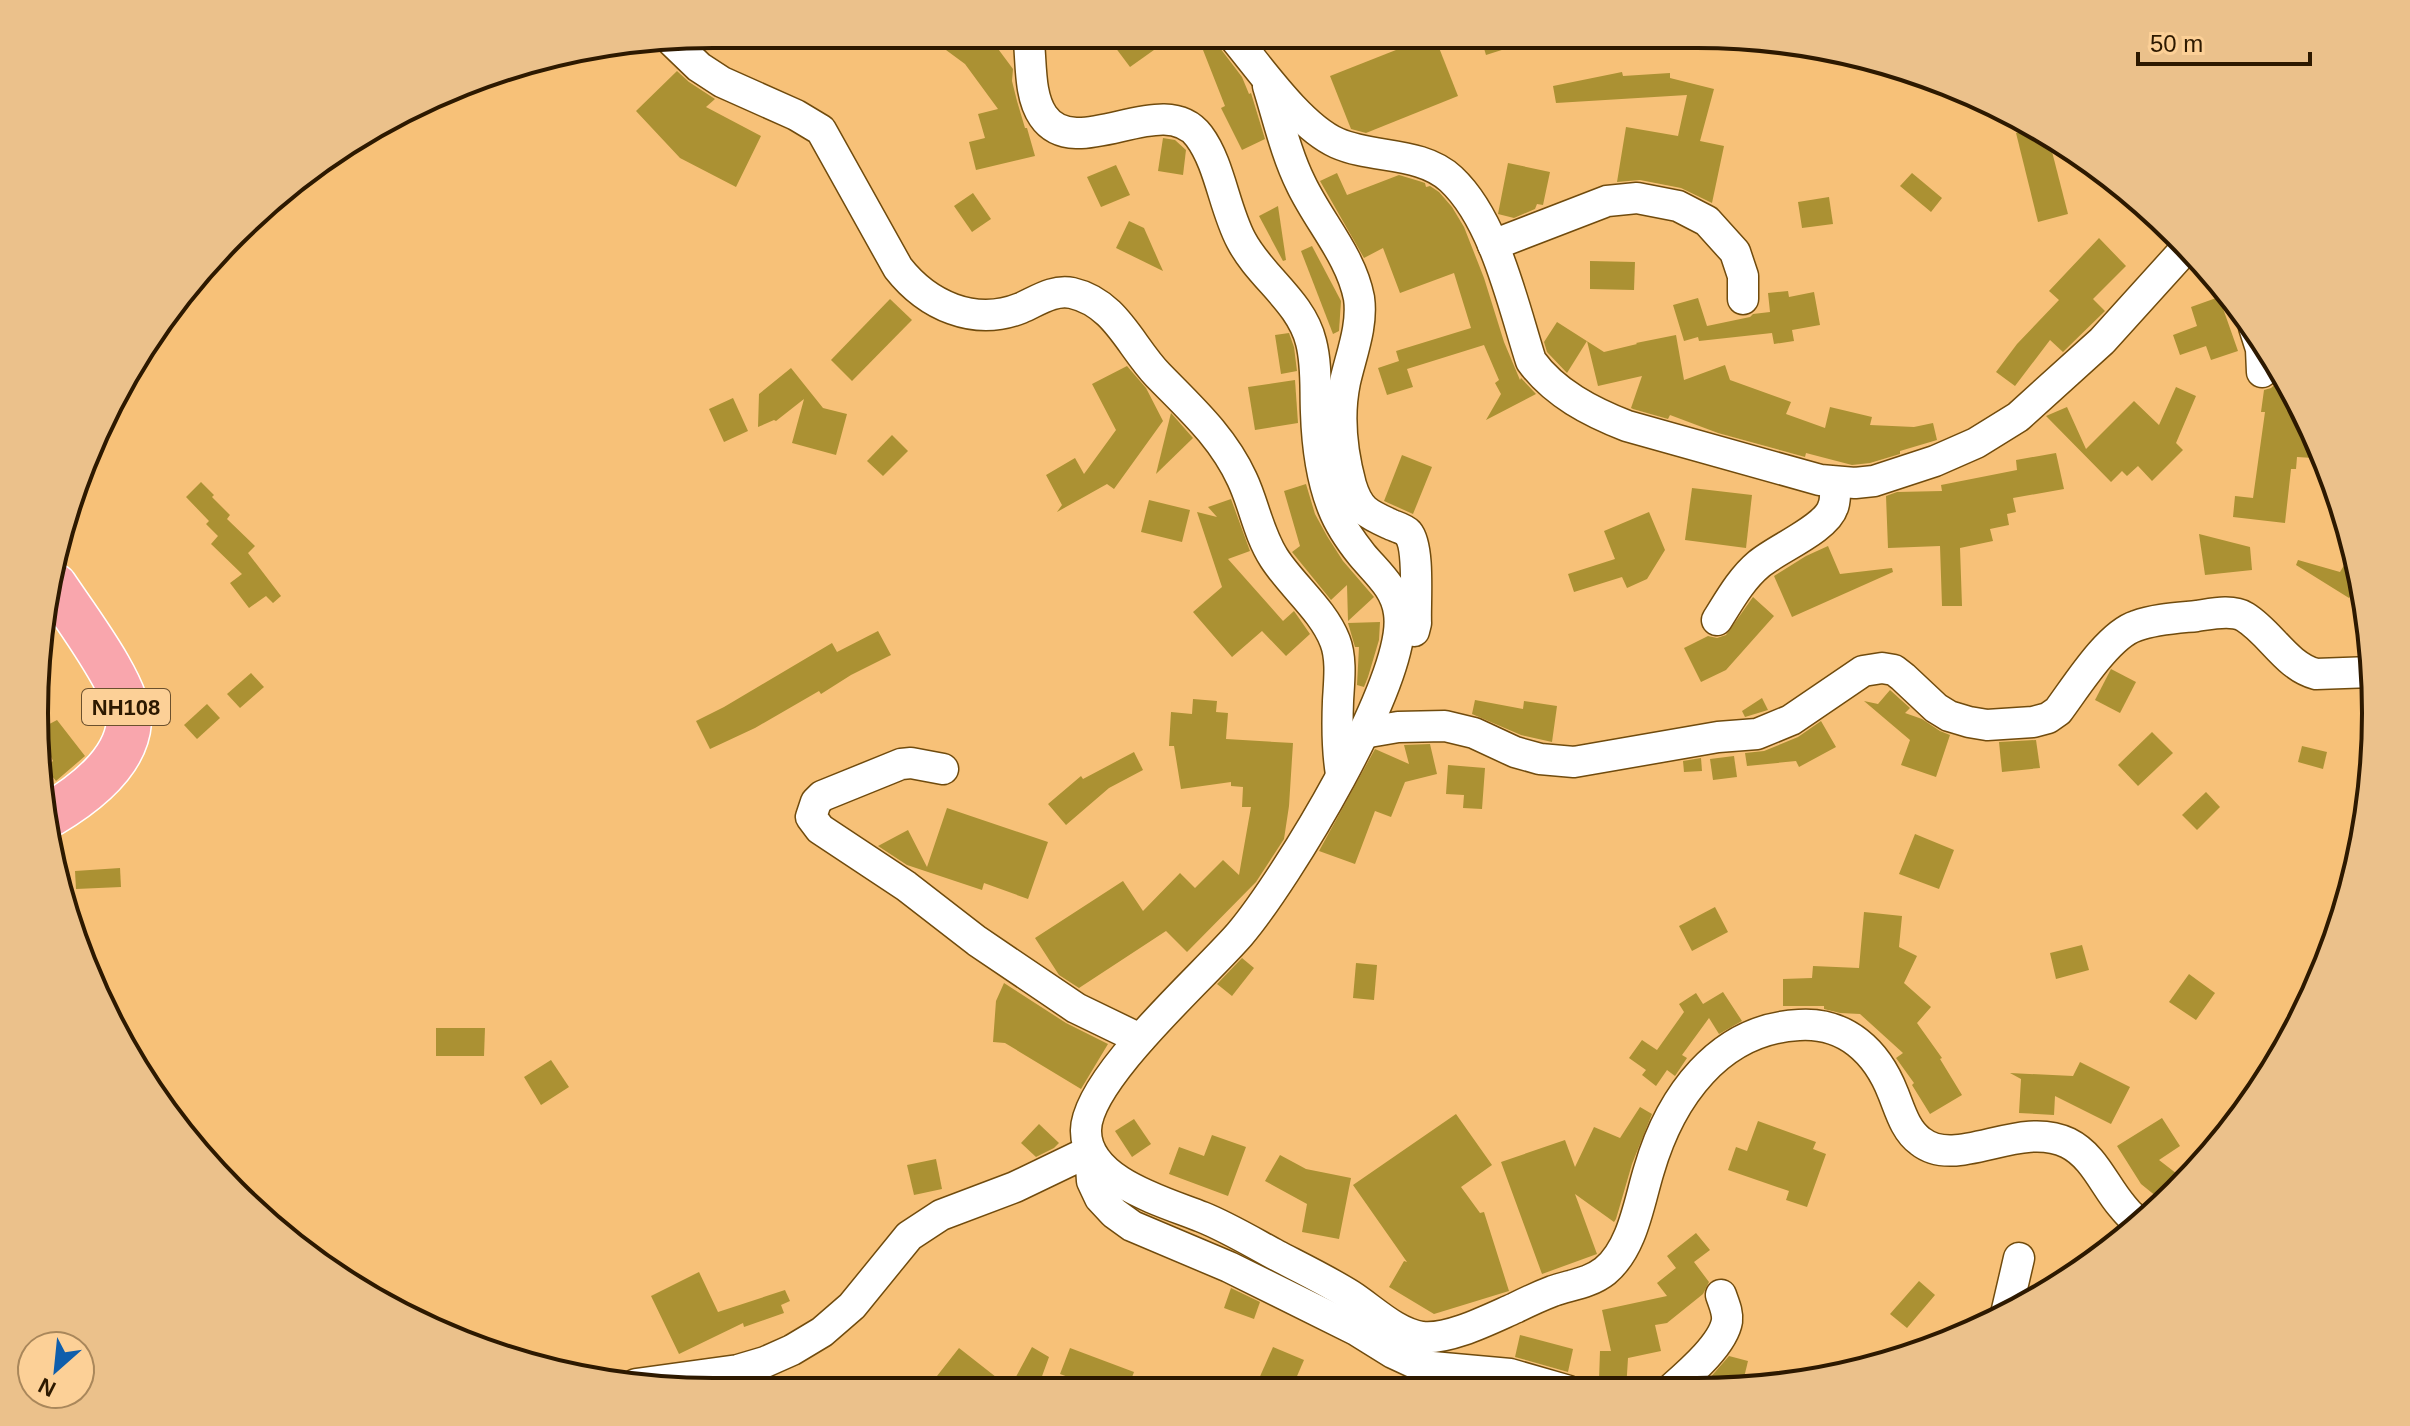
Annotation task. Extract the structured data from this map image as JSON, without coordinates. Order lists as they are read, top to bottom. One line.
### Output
{"streets":{"highway":["NH108"]},"scale_bar":"50 m","north":"bottom left"}
